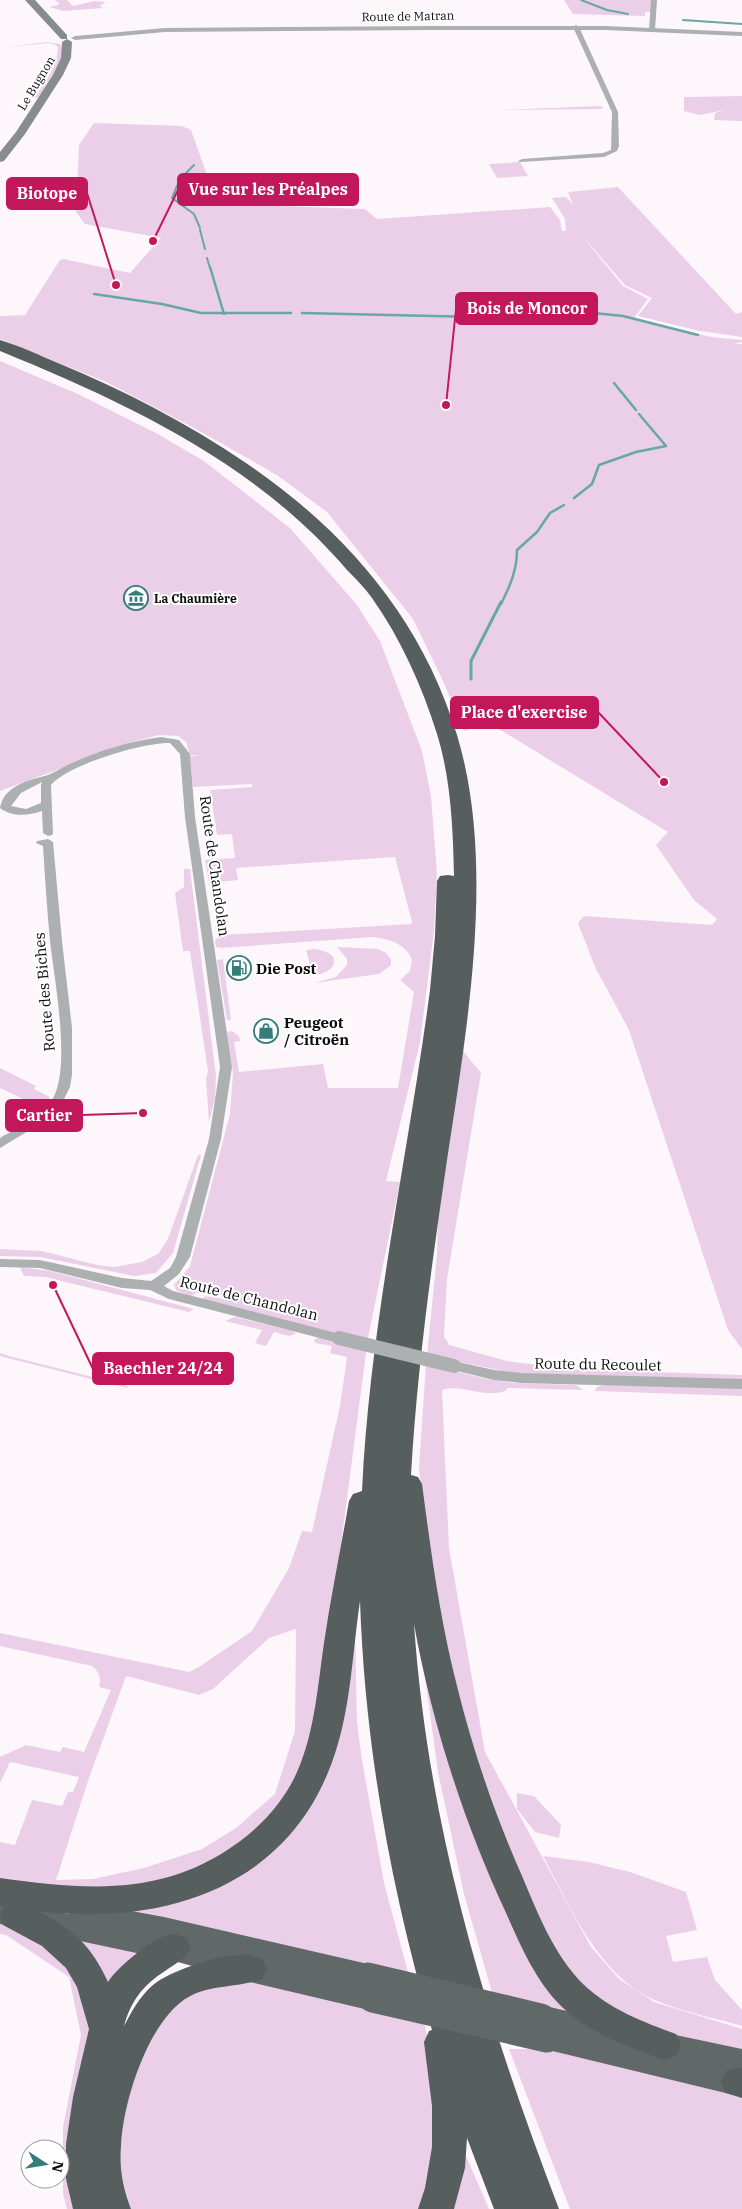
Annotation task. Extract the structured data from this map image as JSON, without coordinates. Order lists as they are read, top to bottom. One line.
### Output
{"streets":{"main road":["Le Bugnon"],"street":["Route de Matran","Route de Chandolan","Route des Biches","Route du Recoulet"]},"crossings":[["Route de Matran","Le Bugnon"],["Route de Chandolan","Route du Recoulet"]],"places":{"other":["Vue sur les Préalpes","Biotope","Bois de Moncor","Place d'exercise","Cartier","Baechler 24/24"],"museum":["La Chaumière"],"fuel station":["Die Post"],"shop":["Peugeot / Citroën"]},"north":"right"}
